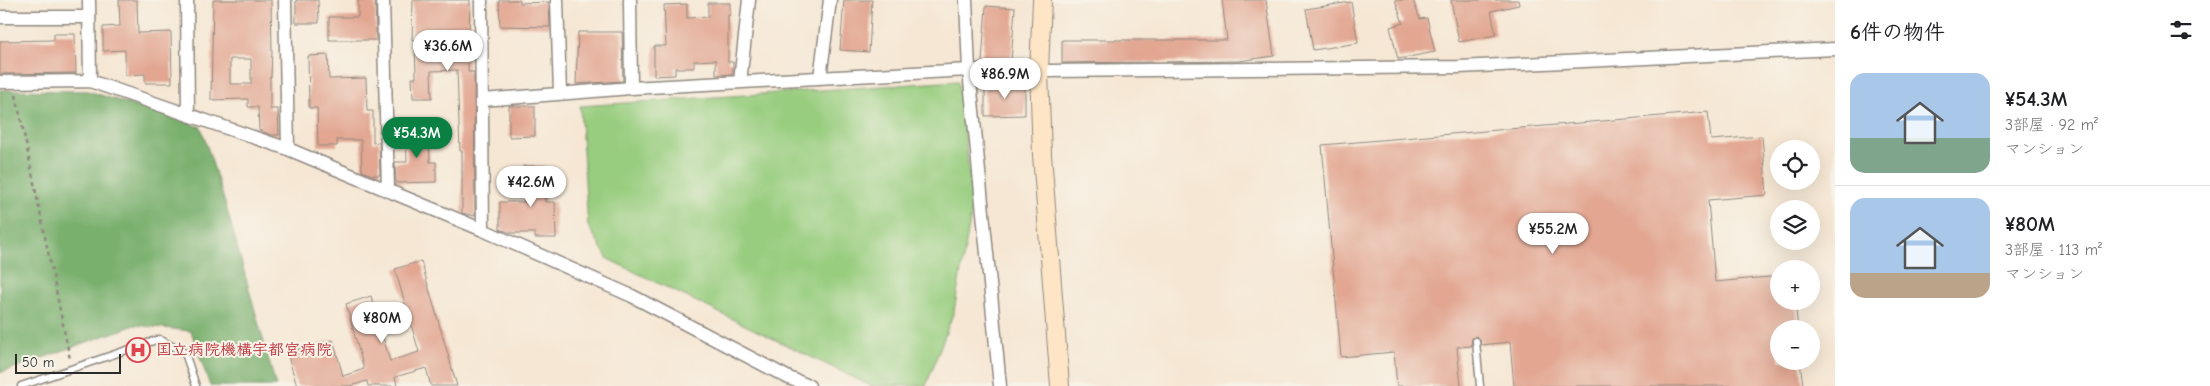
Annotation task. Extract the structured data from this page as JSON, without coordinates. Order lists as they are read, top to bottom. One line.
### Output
{"places":{"hospital":["国立病院機構宇都宮病院"]},"scale_bar":"50 m","page":{"heading":"6件の物件","price":["¥36.6M","¥86.9M","¥54.3M","¥42.6M","¥55.2M","¥80M"],"list":[{"name":"¥54.3M","note":"3部屋 · 92 m² · マンション"},{"name":"¥80M","note":"3部屋 · 113 m² · マンション"}],"map_buttons":["+","−"],"scale":"50 m"}}
